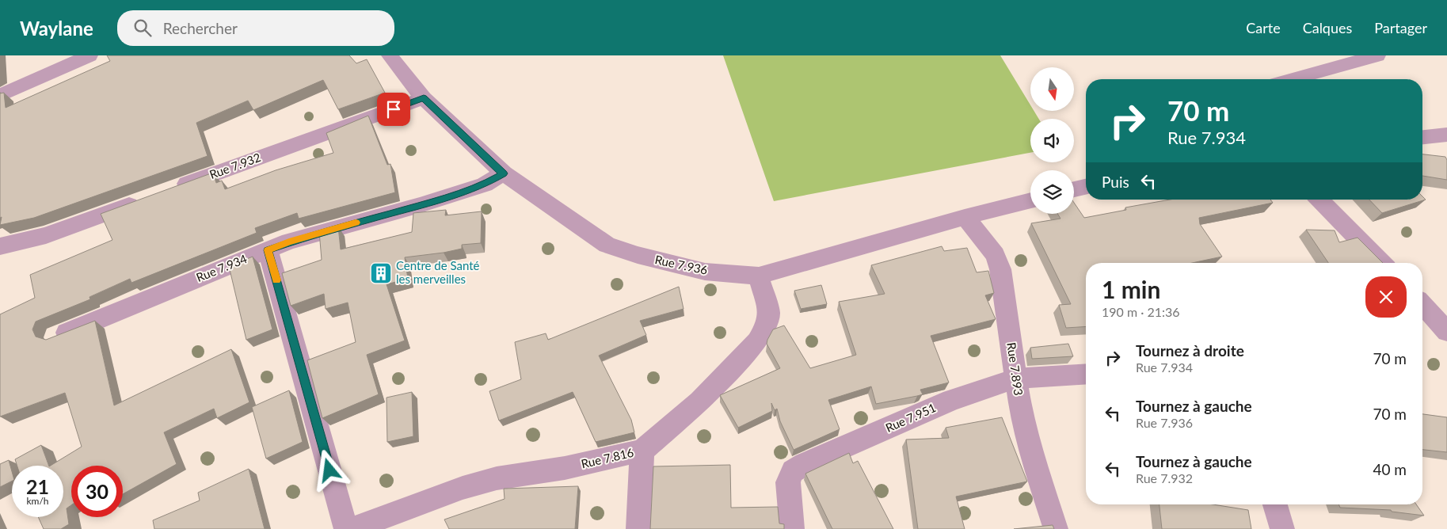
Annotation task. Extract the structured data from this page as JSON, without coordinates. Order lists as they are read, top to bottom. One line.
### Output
{"streets":{"street":["Rue 7.932","Rue 7.936","Rue 7.934","Rue 7.893","Rue 7.951","Rue 7.816"]},"crossings":[["Rue 7.932","Rue 7.936"],["Rue 7.936","Rue 7.934"],["Rue 7.936","Rue 7.893"],["Rue 7.936","Rue 7.816"],["Rue 7.893","Rue 7.951"]],"places":{"building":["Centre de Santé les merveilles"]},"north":"bottom","page":{"header":"Waylane","search":"Rechercher","nav":["Carte","Calques","Partager"],"turn":["70 m","Rue 7.934"],"then":"Puis","heading":["1 min","190 m · 21:36"],"list":[{"name":"Tournez à droite","note":"Rue 7.934","value":"70 m"},{"name":"Tournez à gauche","note":"Rue 7.936","value":"70 m"},{"name":"Tournez à gauche","note":"Rue 7.932","value":"40 m"}],"speed":"21 km/h","limit":"30"}}
